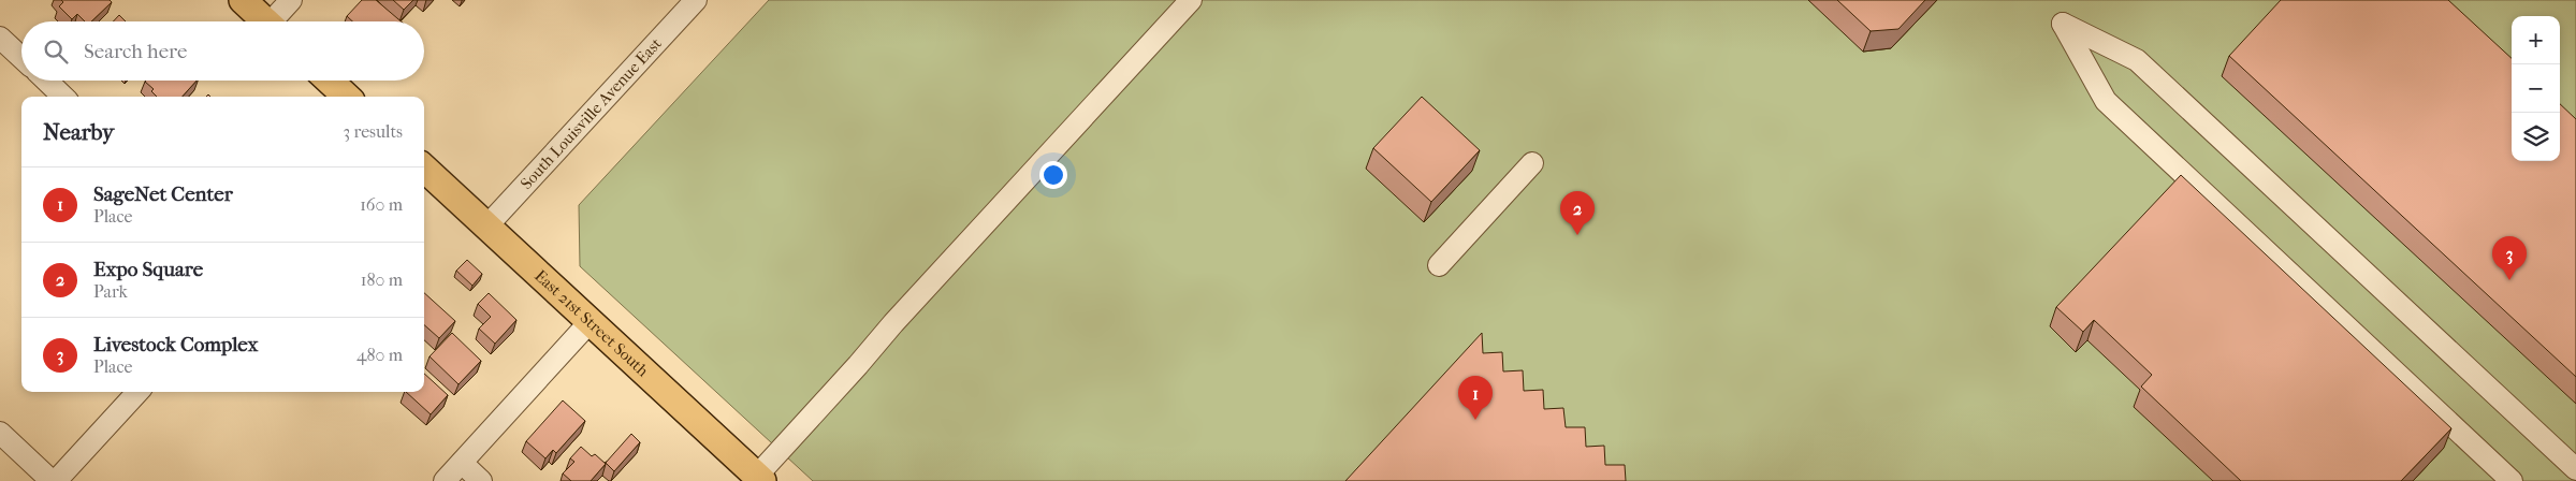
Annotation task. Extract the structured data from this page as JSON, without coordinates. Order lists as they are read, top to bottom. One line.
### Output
{"streets":{"main road":["East 21st Street South"],"street":["South Louisville Avenue East"]},"crossings":[["South Louisville Avenue East","East 21st Street South"]],"page":{"map_buttons":["+","−"],"search":"Search here","heading":["Nearby","3 results"],"list":[{"mark":"1","name":"SageNet Center","note":"Place","value":"160 m"},{"mark":"2","name":"Expo Square","note":"Park","value":"180 m"},{"mark":"3","name":"Livestock Complex","note":"Place","value":"480 m"}],"pins":["2","3","1"]}}
